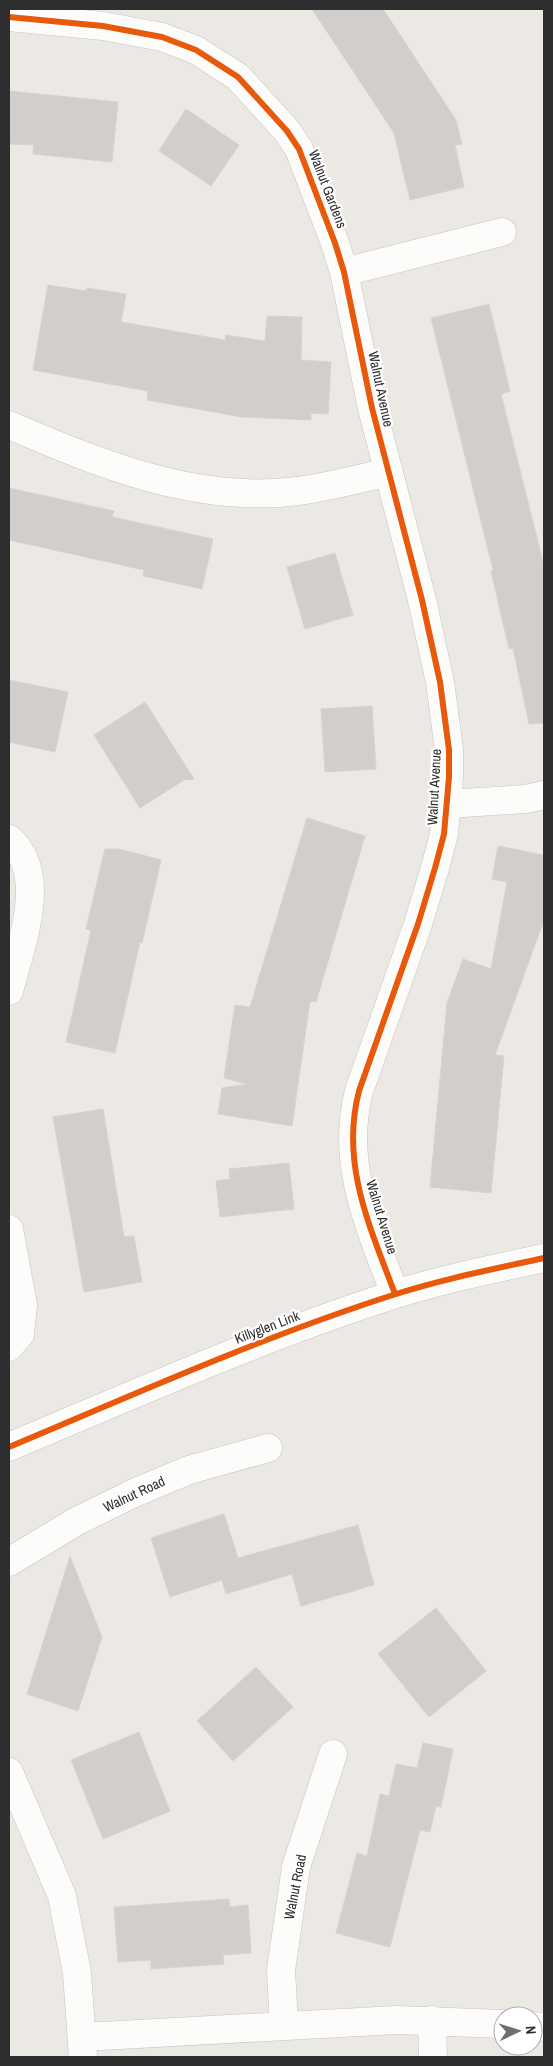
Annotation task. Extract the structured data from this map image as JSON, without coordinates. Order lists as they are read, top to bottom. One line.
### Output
{"streets":{"street":["Walnut Gardens","Walnut Avenue","Killyglen Link","Walnut Road"]},"crossings":[["Walnut Gardens","Walnut Avenue"],["Walnut Avenue","Killyglen Link"]],"north":"right"}
